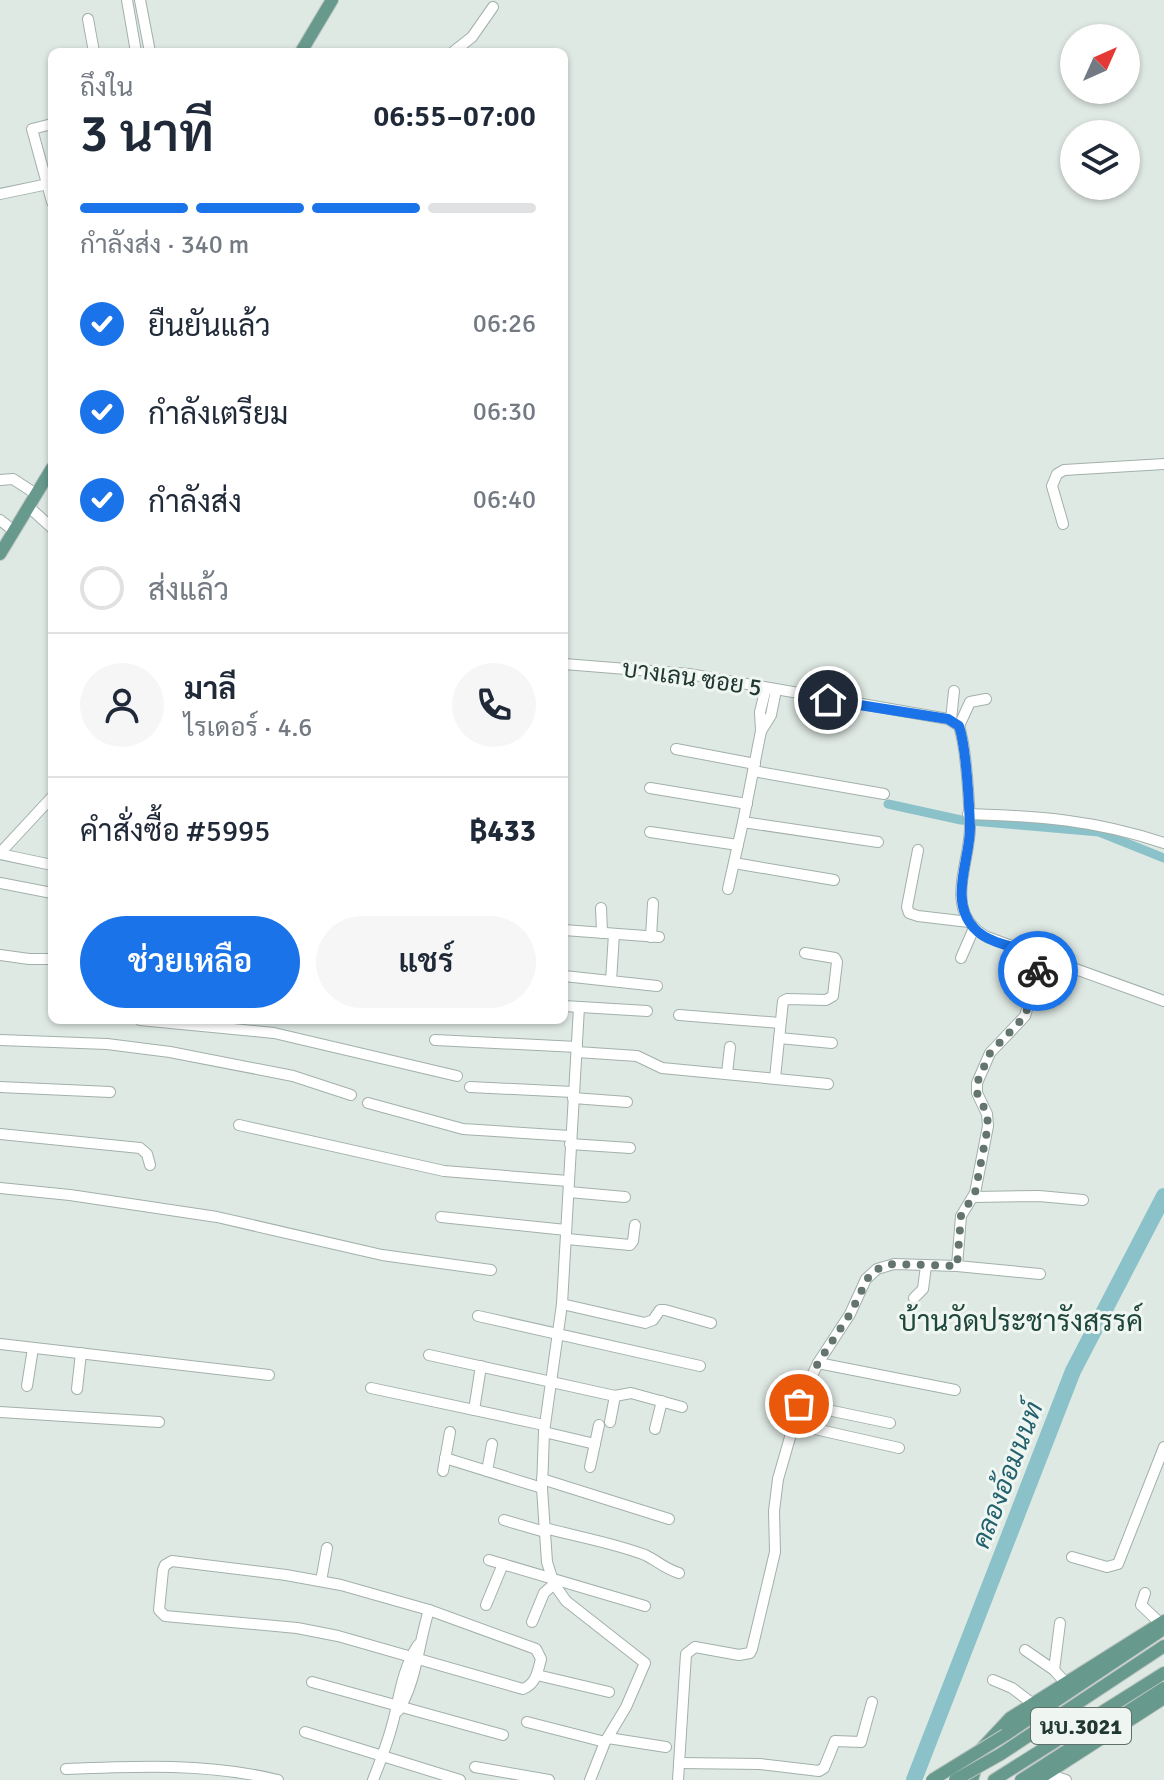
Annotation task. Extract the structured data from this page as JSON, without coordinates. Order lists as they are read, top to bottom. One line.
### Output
{"streets":{"main road":["นบ.3021"],"street":["บางเลน ซอย 5"]},"districts":["บ้านวัดประชารังสรรค์"],"water":["คลองอ้อมนนท์"],"north":"top right","page":{"heading":["3 นาที","ถึงใน","06:55–07:00"],"panel":["มาลี","ไรเดอร์ · 4.6","คำสั่งซื้อ #5995","฿433"],"bar":"กำลังส่ง · 340 m","list":[["ยืนยันแล้ว","06:26"],["กำลังเตรียม","06:30"],["กำลังส่ง","06:40"],"ส่งแล้ว"],"buttons":["ช่วยเหลือ","แชร์"]}}
